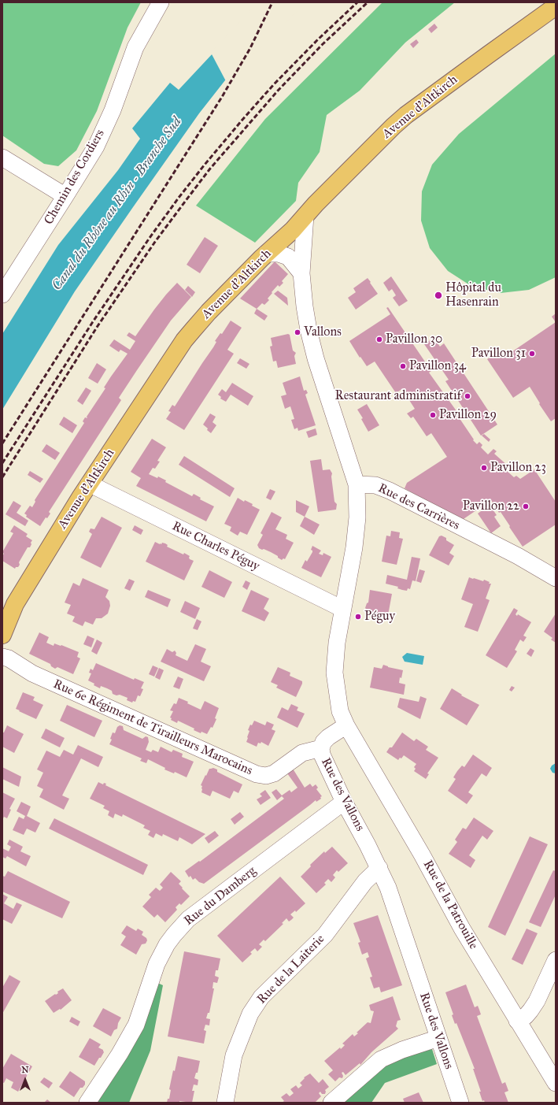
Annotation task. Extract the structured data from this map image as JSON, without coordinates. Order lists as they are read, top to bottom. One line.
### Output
{"streets":{"main road":["Avenue d'Altkirch"],"street":["Chemin des Cordiers","Rue des Carrières","Rue Charles Péguy","Rue 6e Régiment de Tirailleurs Marocains","Rue des Vallons","Rue du Damberg","Rue de la Patrouille","Rue de la Laiterie"]},"crossings":[["Avenue d'Altkirch","Rue Charles Péguy"],["Rue 6e Régiment de Tirailleurs Marocains","Rue des Vallons"],["Rue des Vallons","Rue du Damberg"],["Rue des Vallons","Rue de la Patrouille"],["Rue des Vallons","Rue de la Laiterie"]],"water":["Canal du Rhône au Rhin - Branche Sud"],"places":["Hôpital du Hasenrain","Vallons","Pavillon 30","Pavillon 31","Pavillon 34","Restaurant administratif","Pavillon 29","Pavillon 23","Pavillon 22","Péguy"],"north":"top"}
